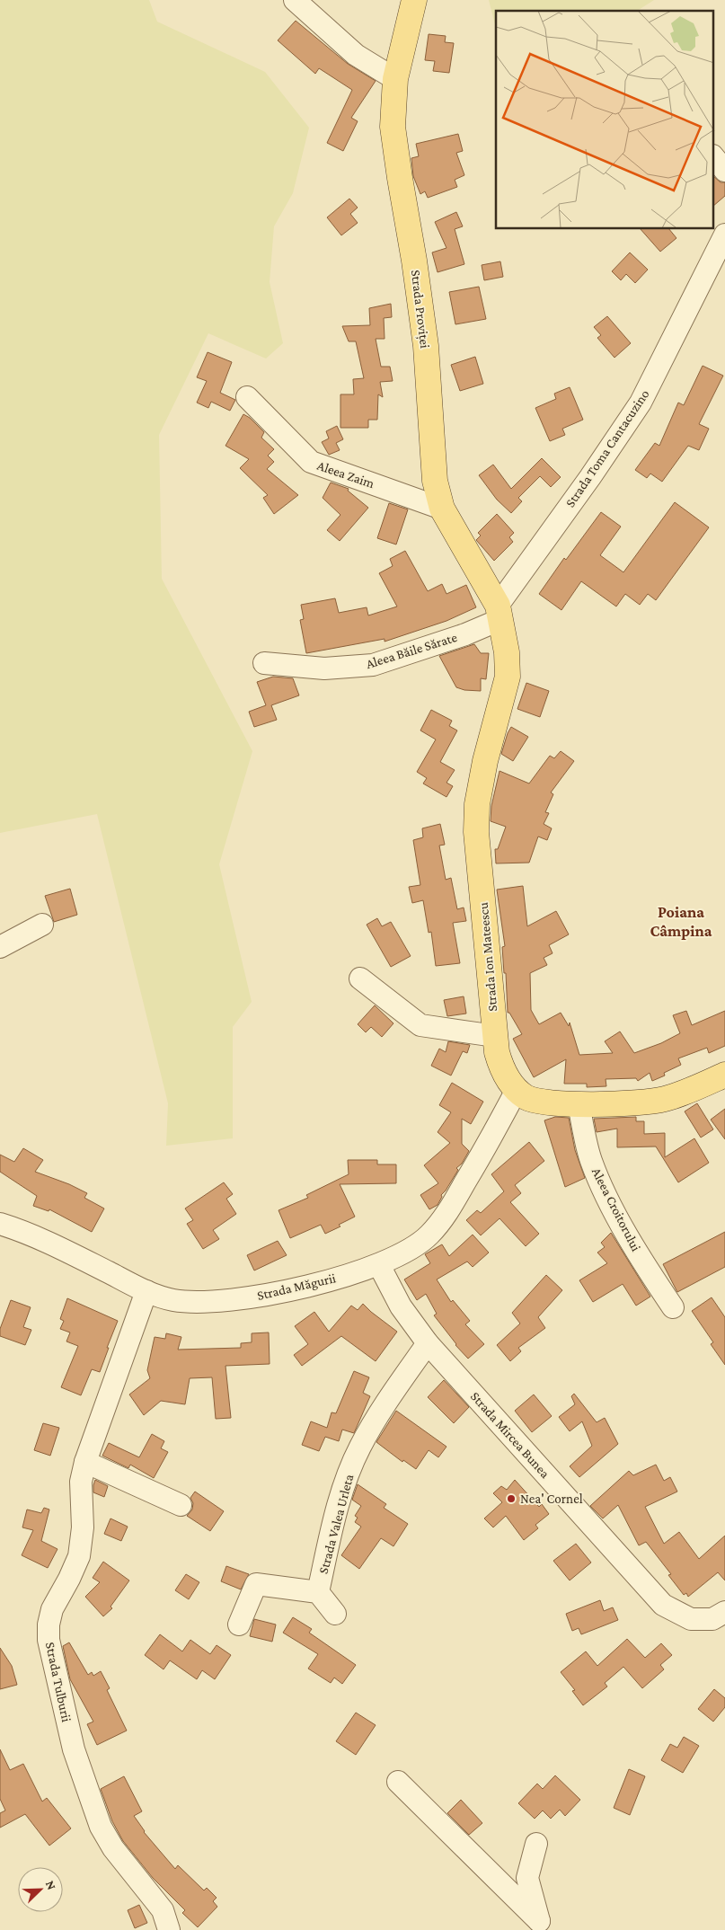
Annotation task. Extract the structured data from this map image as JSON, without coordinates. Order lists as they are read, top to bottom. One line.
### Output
{"streets":{"main road":["Strada Proviței","Strada Ion Mateescu"],"street":["Strada Toma Cantacuzino","Aleea Zaim","Aleea Băile Sărate","Aleea Croitorului","Strada Măgurii","Strada Mircea Bunea","Strada Valea Urleta","Strada Tulburii"]},"crossings":[["Strada Proviței","Strada Toma Cantacuzino"],["Strada Proviței","Aleea Zaim"],["Strada Proviței","Aleea Băile Sărate"],["Strada Proviței","Strada Ion Mateescu"],["Strada Toma Cantacuzino","Aleea Băile Sărate"],["Strada Toma Cantacuzino","Strada Ion Mateescu"],["Aleea Băile Sărate","Strada Ion Mateescu"],["Strada Ion Mateescu","Aleea Croitorului"],["Strada Ion Mateescu","Strada Măgurii"],["Strada Măgurii","Strada Mircea Bunea"],["Strada Măgurii","Strada Tulburii"],["Strada Mircea Bunea","Strada Valea Urleta"]],"districts":["Poiana Câmpina"],"places":["Nea' Cornel"],"north":"top right"}
